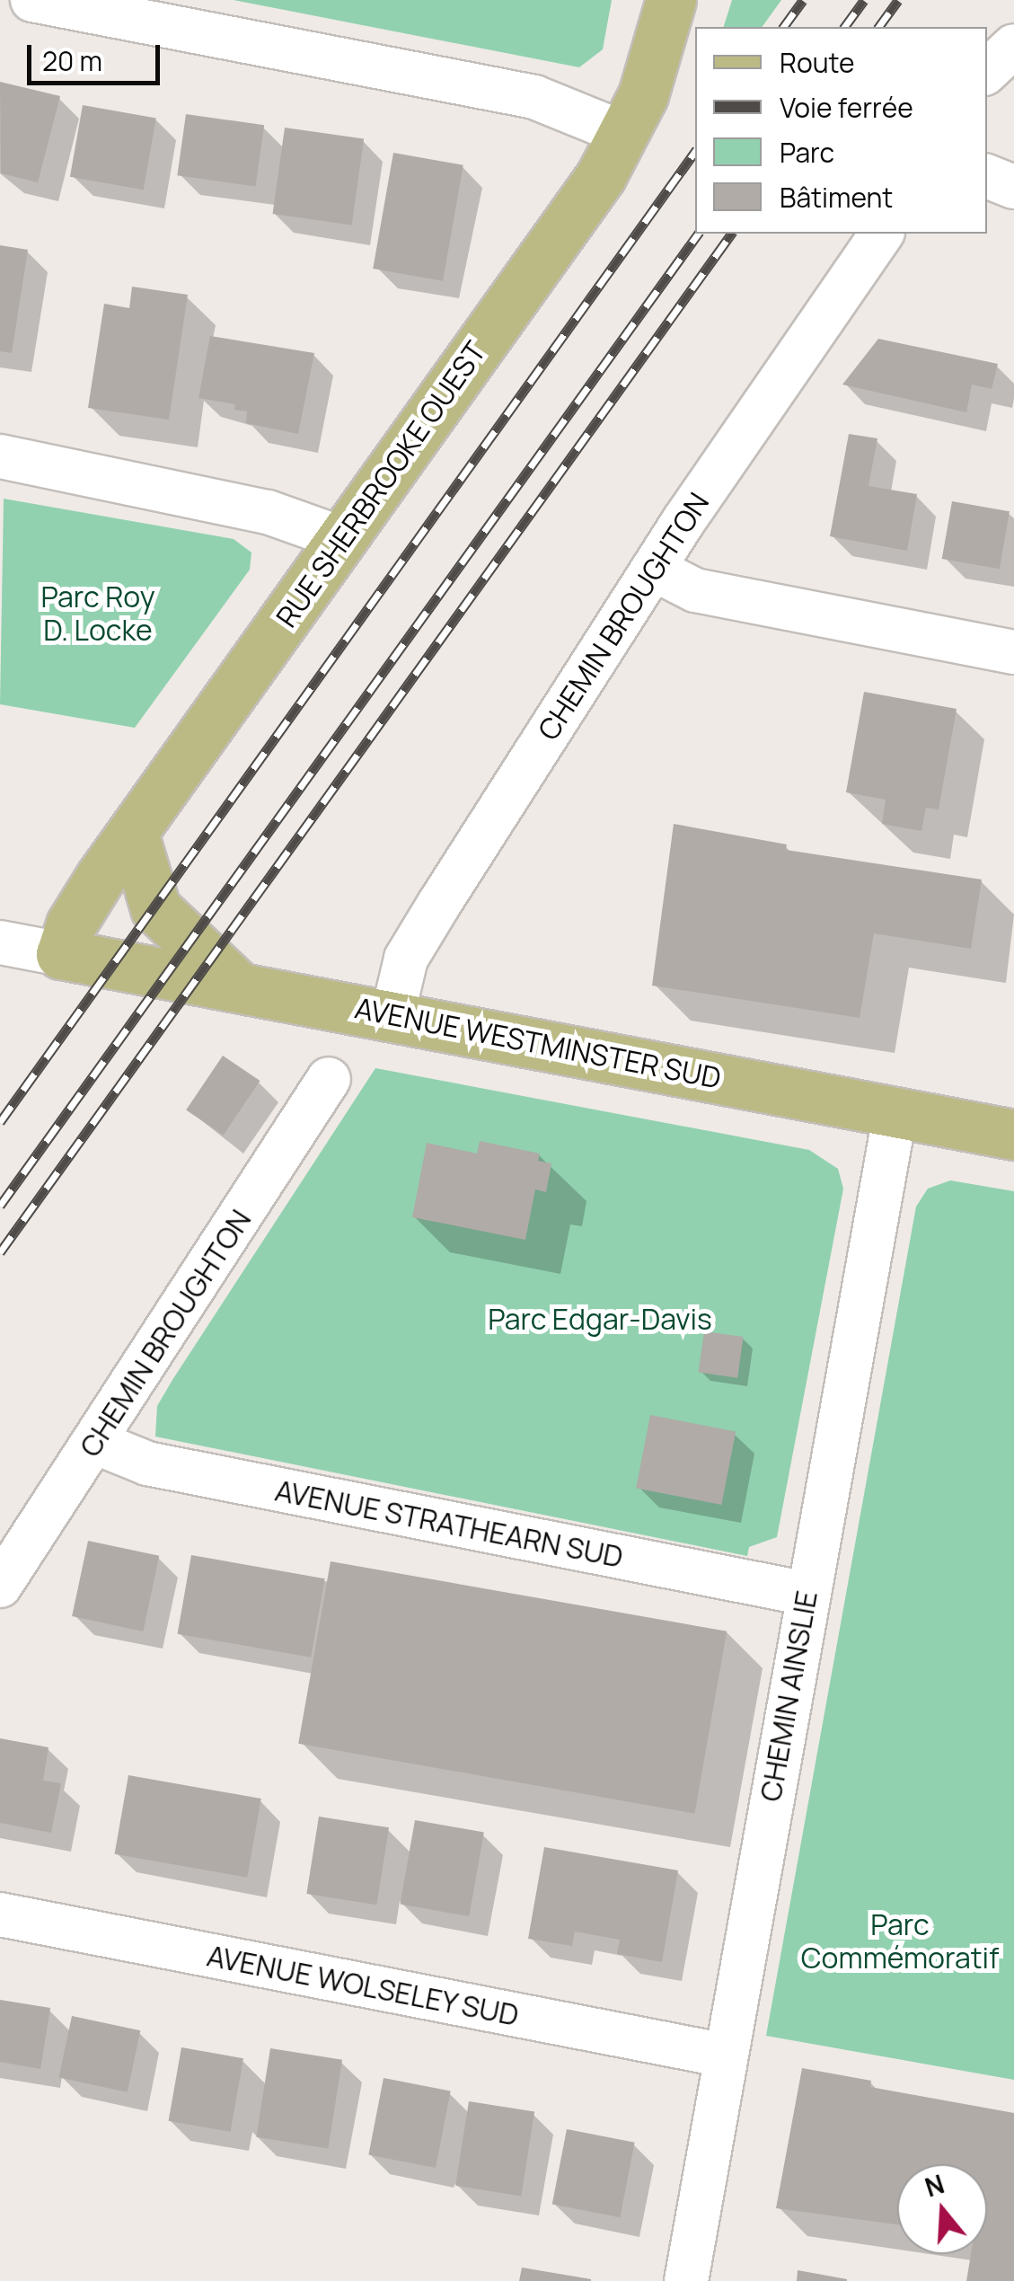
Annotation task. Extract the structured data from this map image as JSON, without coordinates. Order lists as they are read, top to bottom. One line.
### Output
{"streets":{"main road":["RUE SHERBROOKE OUEST","AVENUE WESTMINSTER SUD"],"street":["CHEMIN BROUGHTON","AVENUE STRATHEARN SUD","CHEMIN AINSLIE","AVENUE WOLSELEY SUD"]},"crossings":[["RUE SHERBROOKE OUEST","AVENUE WESTMINSTER SUD"],["CHEMIN BROUGHTON","AVENUE WESTMINSTER SUD"],["CHEMIN BROUGHTON","AVENUE STRATHEARN SUD"],["AVENUE WESTMINSTER SUD","CHEMIN AINSLIE"],["AVENUE STRATHEARN SUD","CHEMIN AINSLIE"],["CHEMIN AINSLIE","AVENUE WOLSELEY SUD"]],"parks":["Parc Roy D. Locke","Parc Edgar-Davis","Parc Commémoratif"],"legend":["Route","Voie ferrée","Parc","Bâtiment"],"scale_bar":"20 m","north":"top"}
